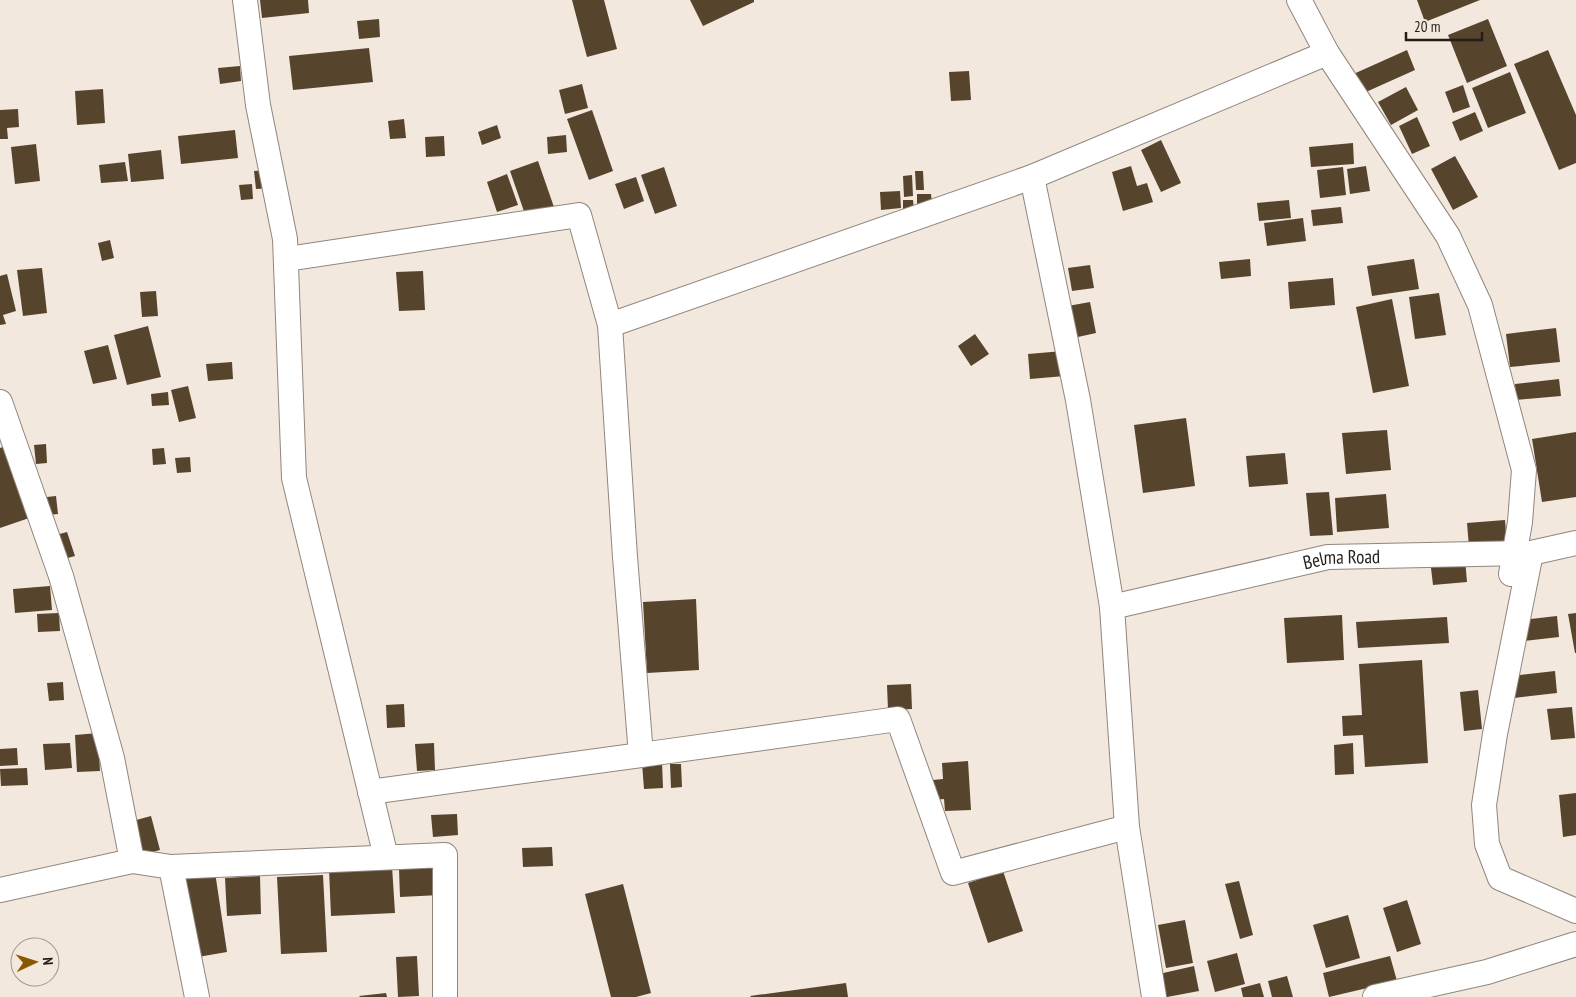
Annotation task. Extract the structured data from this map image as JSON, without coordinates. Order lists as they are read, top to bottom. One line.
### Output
{"streets":{"street":["Belma Road"]},"scale_bar":"20 m","north":"right"}
